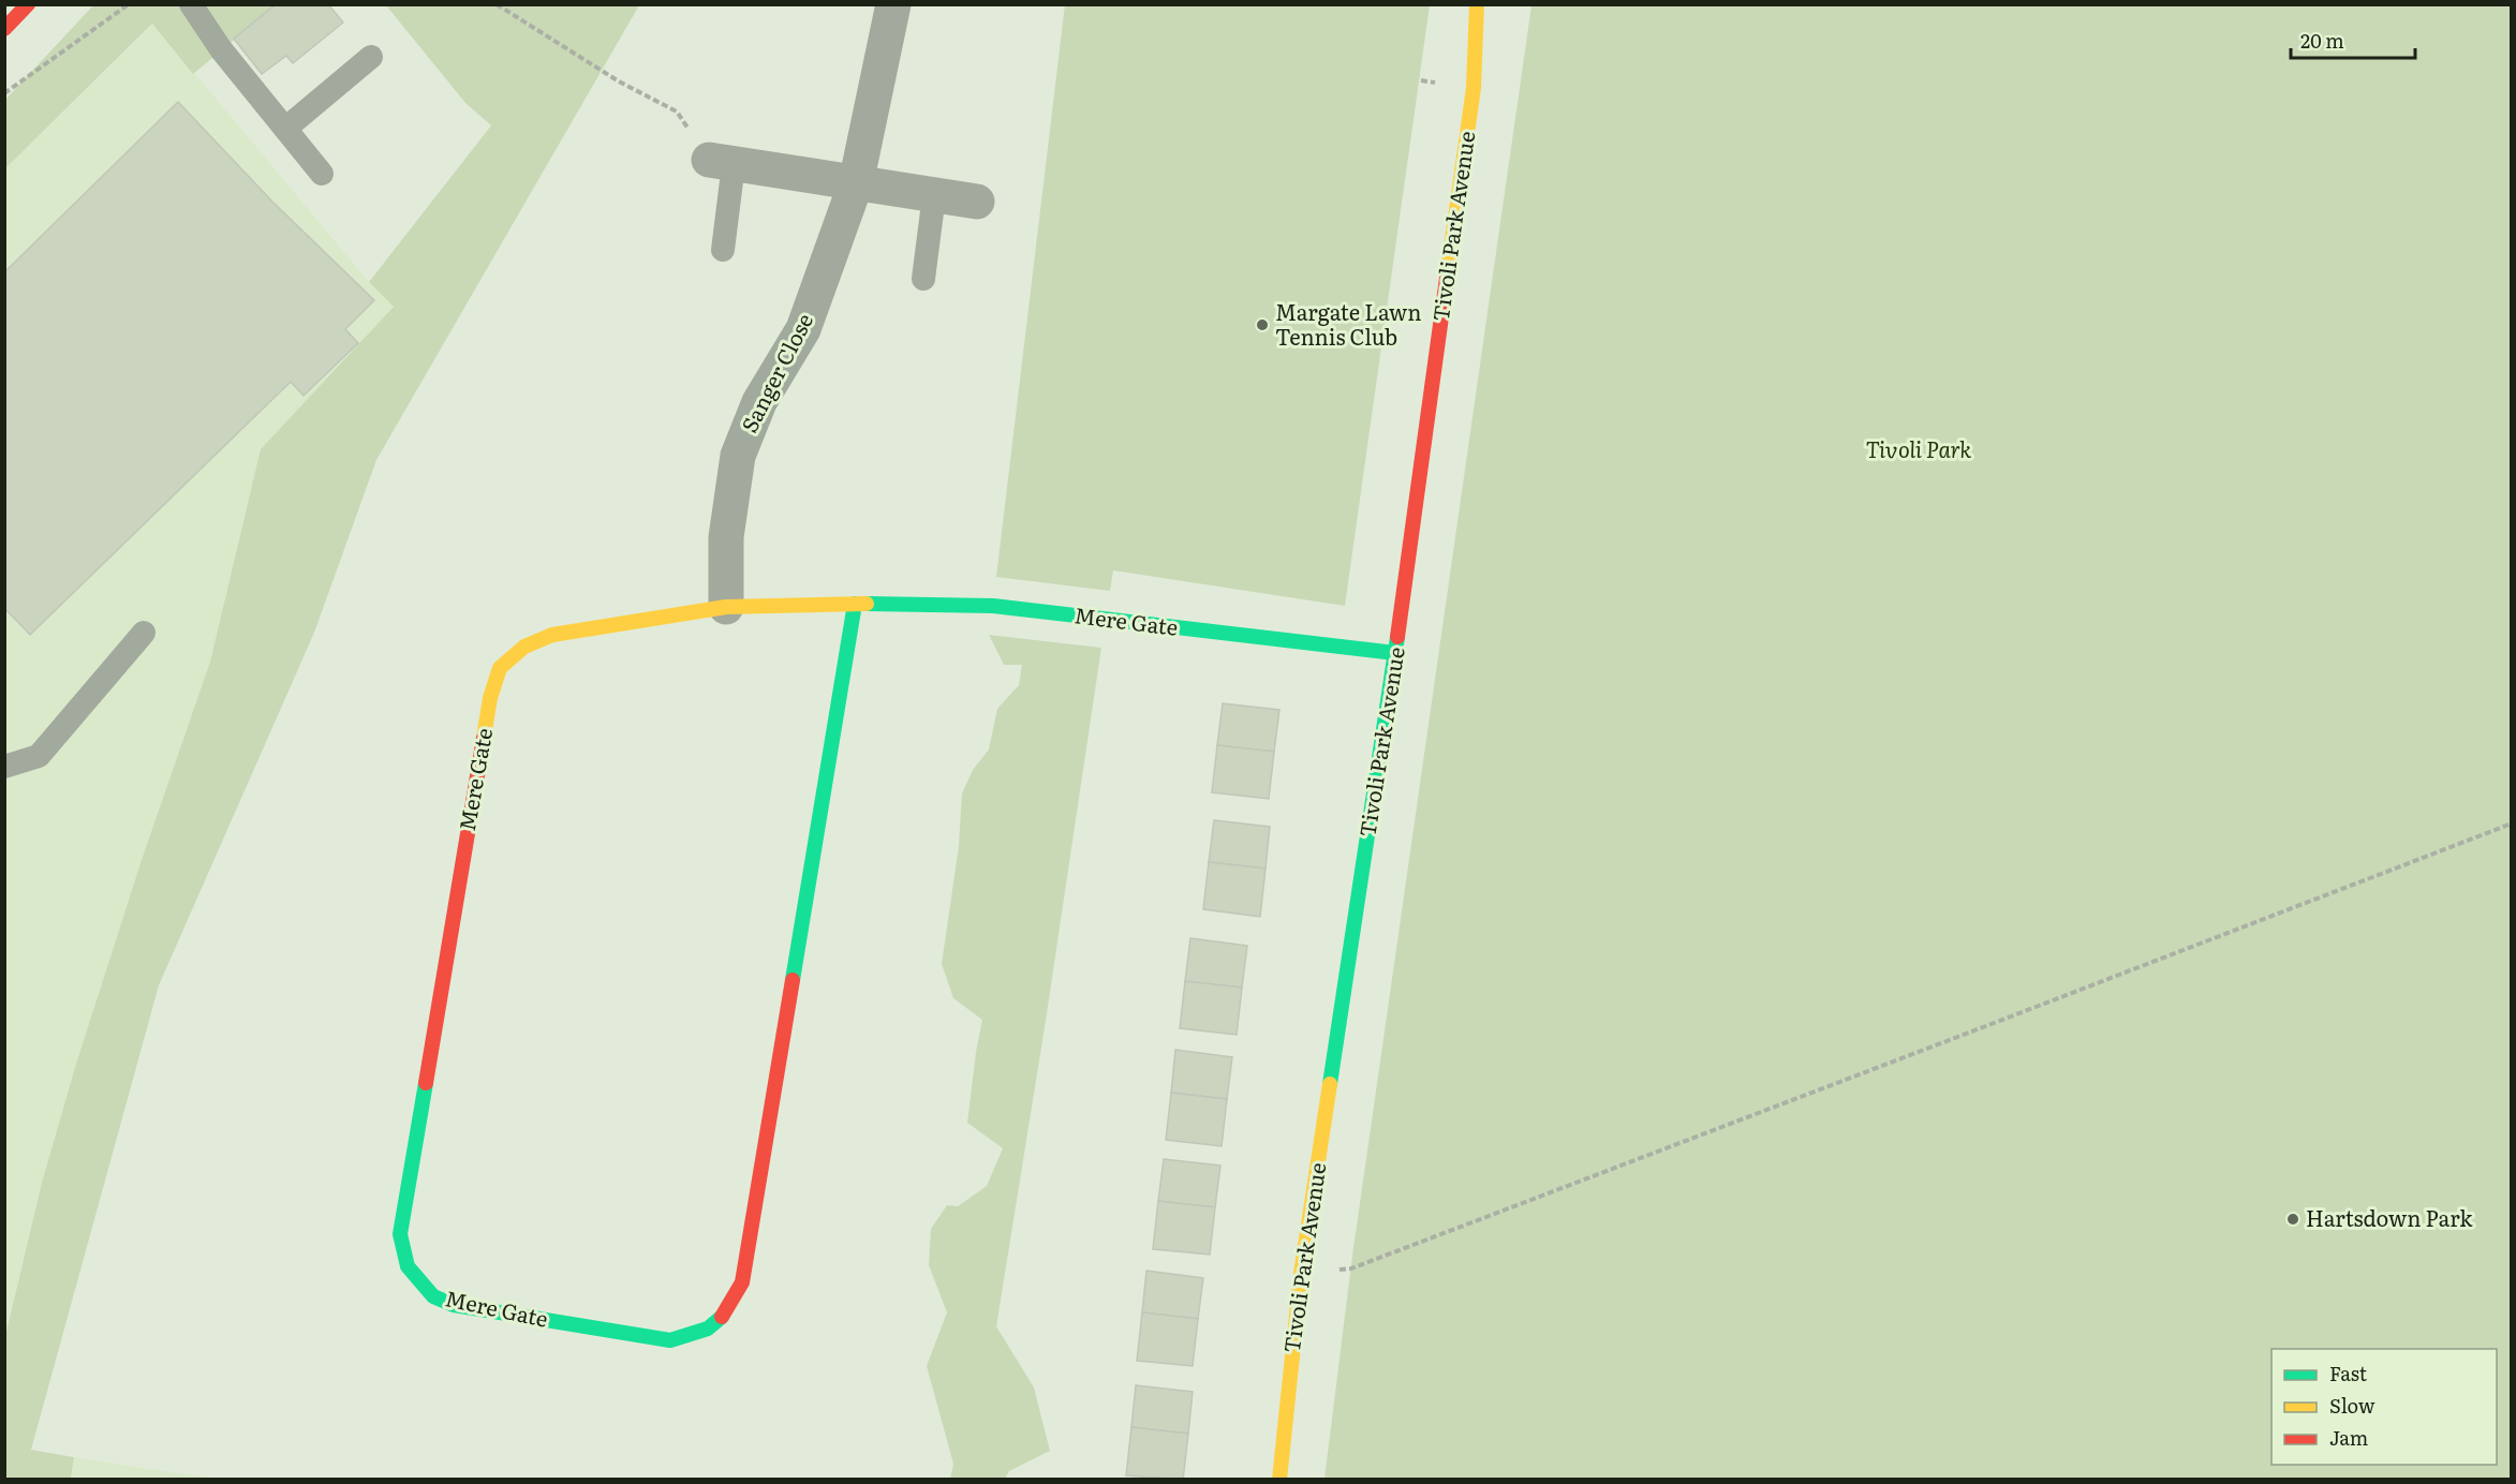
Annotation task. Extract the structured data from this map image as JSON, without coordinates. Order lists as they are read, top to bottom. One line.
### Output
{"streets":{"street":["Tivoli Park Avenue","Sanger Close","Mere Gate"]},"crossings":[["Tivoli Park Avenue","Mere Gate"],["Sanger Close","Mere Gate"]],"parks":["Tivoli Park"],"places":["Margate Lawn Tennis Club","Hartsdown Park"],"legend":["Fast","Slow","Jam"],"scale_bar":"20 m"}
